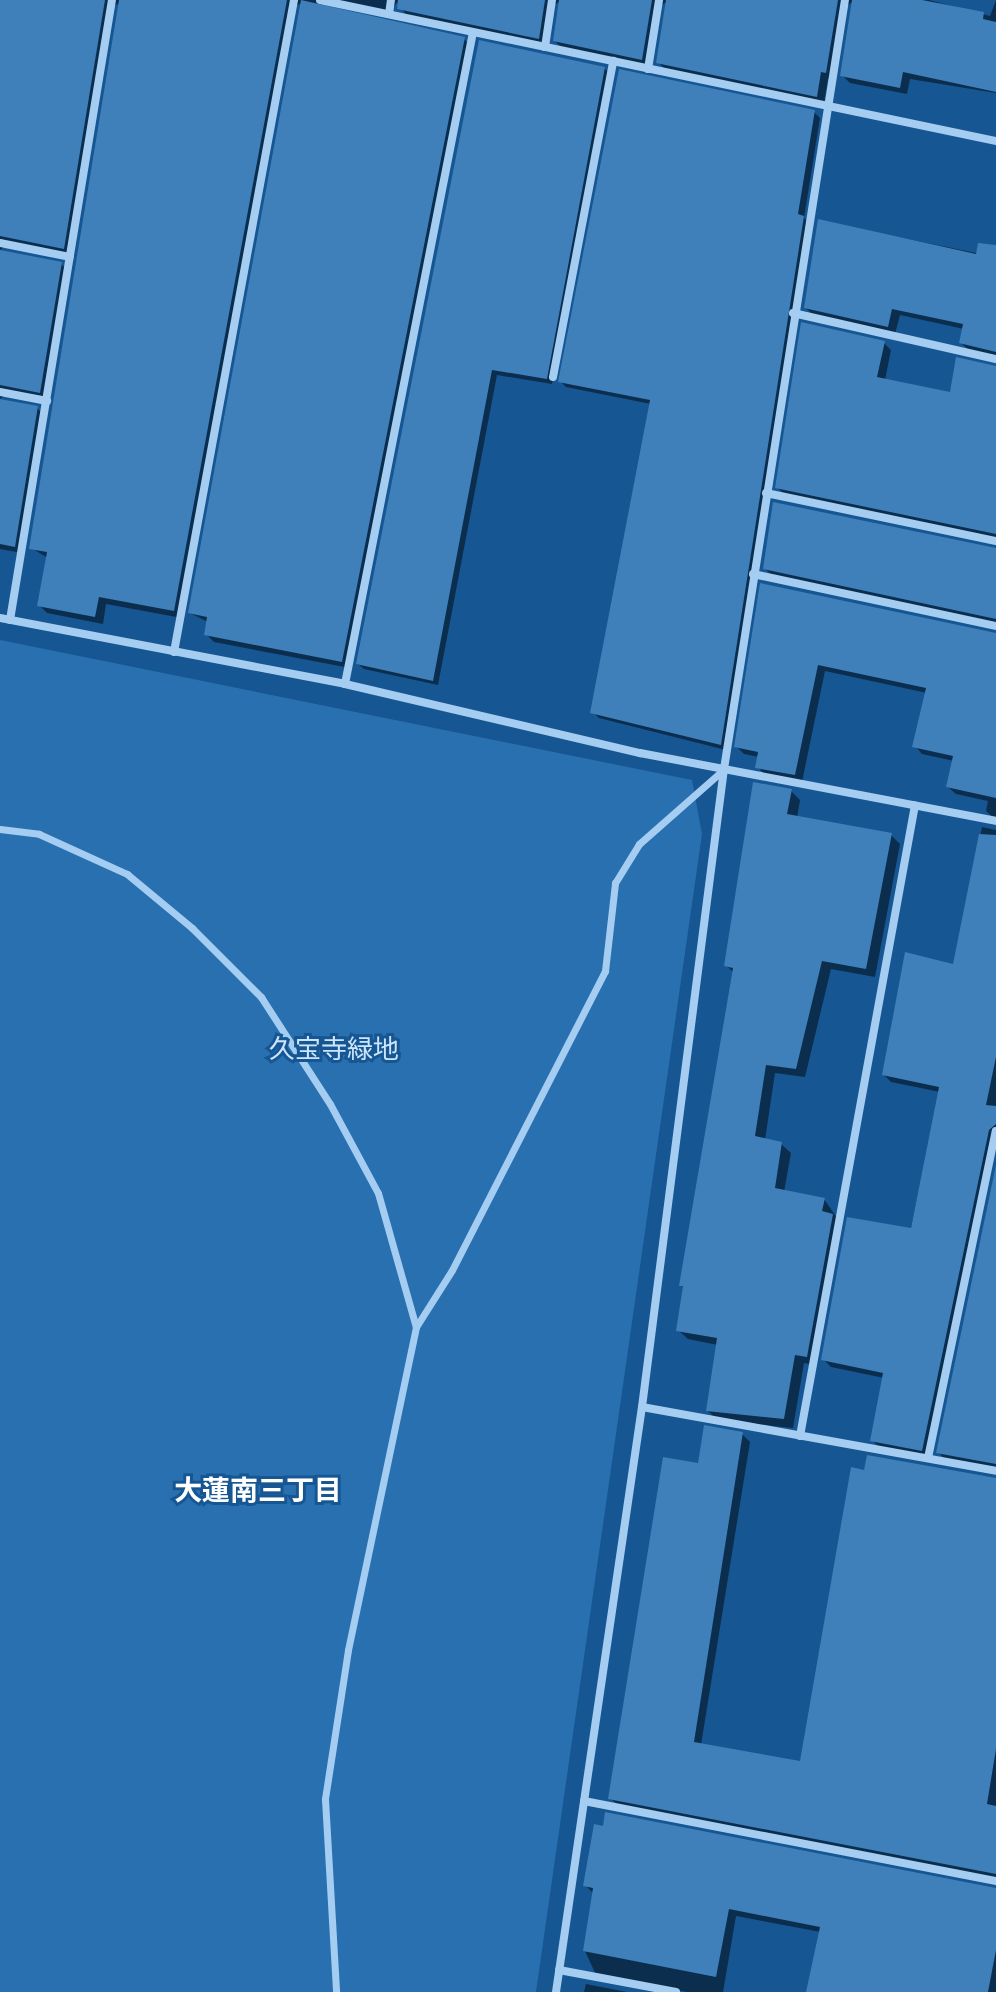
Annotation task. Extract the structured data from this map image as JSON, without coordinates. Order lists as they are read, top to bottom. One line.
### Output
{"districts":["大蓮南三丁目"],"parks":["久宝寺緑地"]}
